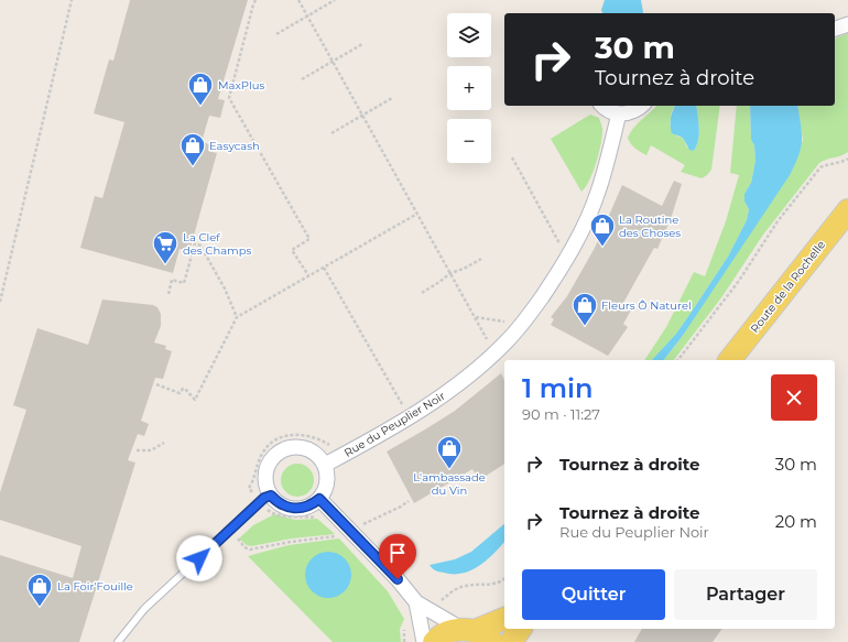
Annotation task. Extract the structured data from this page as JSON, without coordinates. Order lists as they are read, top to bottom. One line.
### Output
{"streets":{"main road":["Route de la Rochelle"],"street":["Rue du Peuplier Noir"]},"places":{"shop":["MaxPlus","Easycash","La Routine des Choses","Fleurs Ô Naturel","L'ambassade du Vin","La Foir'Fouille"],"supermarket":["La Clef des Champs"]},"page":{"map_buttons":["+","−"],"turn":["30 m","Tournez à droite"],"heading":["1 min","90 m · 11:27"],"list":[{"name":"Tournez à droite","value":"30 m"},{"name":"Tournez à droite","note":"Rue du Peuplier Noir","value":"20 m"}],"buttons":["Quitter","Partager"]}}
